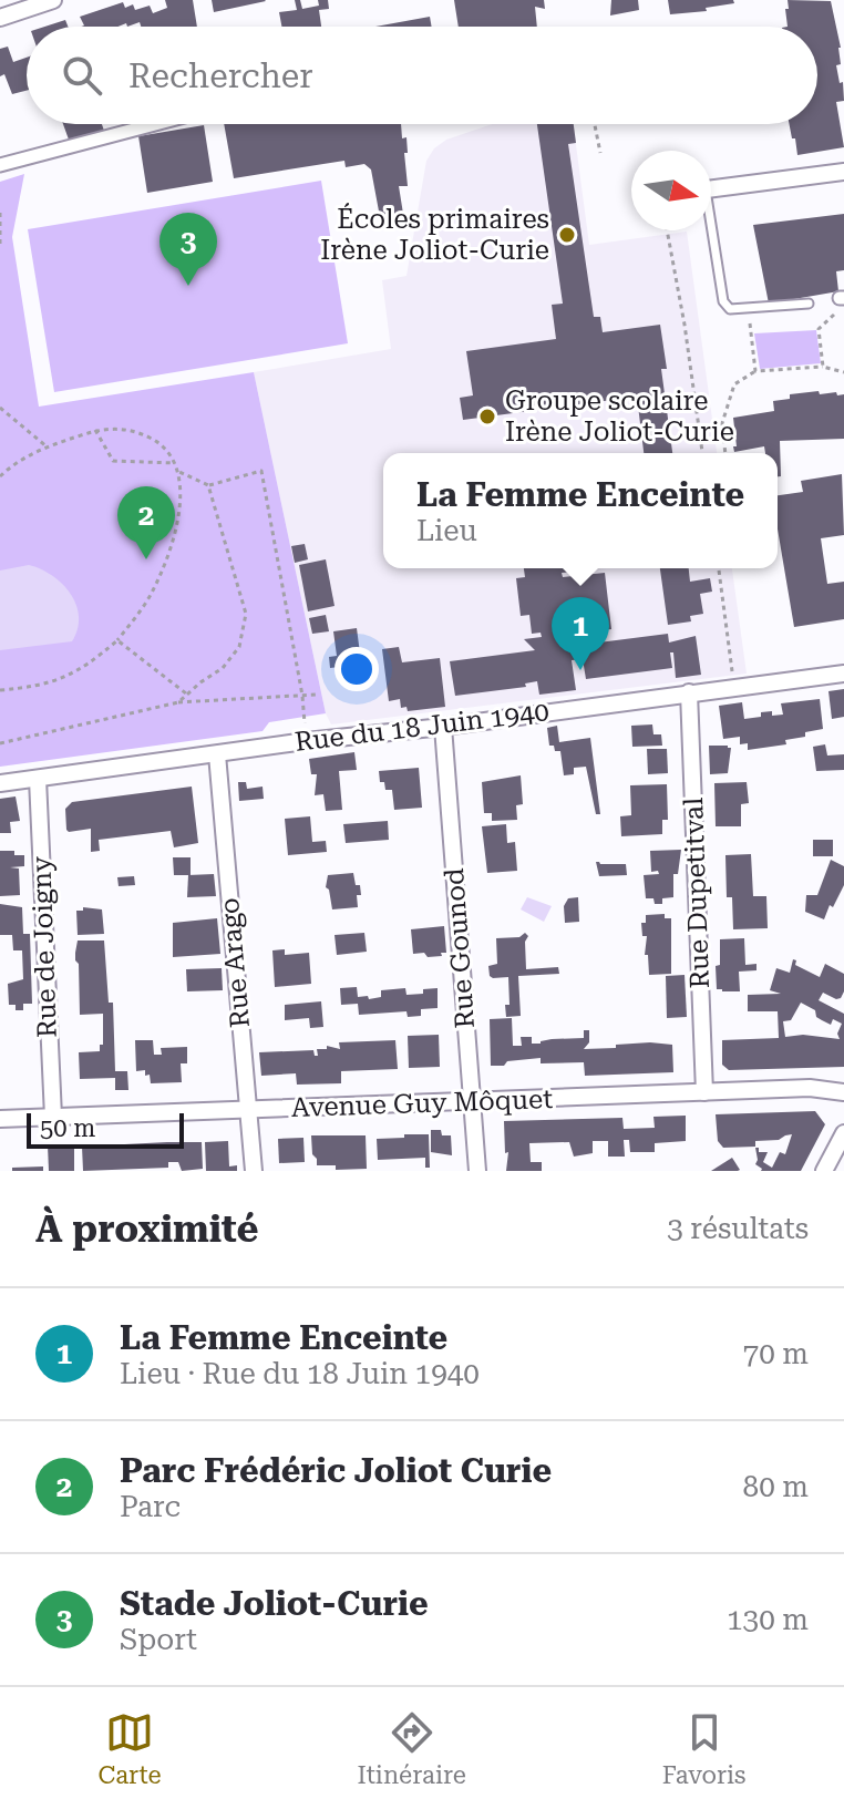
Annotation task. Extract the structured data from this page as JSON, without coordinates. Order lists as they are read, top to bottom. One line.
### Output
{"streets":{"street":["Rue du 18 Juin 1940","Rue Dupetitval","Rue de Joigny","Rue Gounod","Rue Arago","Avenue Guy Môquet"]},"crossings":[["Rue du 18 Juin 1940","Rue Dupetitval"],["Rue du 18 Juin 1940","Rue de Joigny"],["Rue du 18 Juin 1940","Rue Gounod"],["Rue du 18 Juin 1940","Rue Arago"],["Rue Dupetitval","Avenue Guy Môquet"],["Rue de Joigny","Avenue Guy Môquet"],["Rue Gounod","Avenue Guy Môquet"],["Rue Arago","Avenue Guy Môquet"]],"places":["Écoles primaires Irène Joliot-Curie","Groupe scolaire Irène Joliot-Curie"],"scale_bar":"50 m","north":"right","page":{"search":"Rechercher","pins":["3","2","1"],"popup":["La Femme Enceinte","Lieu"],"scale":"50 m","heading":["À proximité","3 résultats"],"list":[{"mark":"1","name":"La Femme Enceinte","note":"Lieu · Rue du 18 Juin 1940","value":"70 m"},{"mark":"2","name":"Parc Frédéric Joliot Curie","note":"Parc","value":"80 m"},{"mark":"3","name":"Stade Joliot-Curie","note":"Sport","value":"130 m"}],"nav":["Carte","Itinéraire","Favoris"]}}
